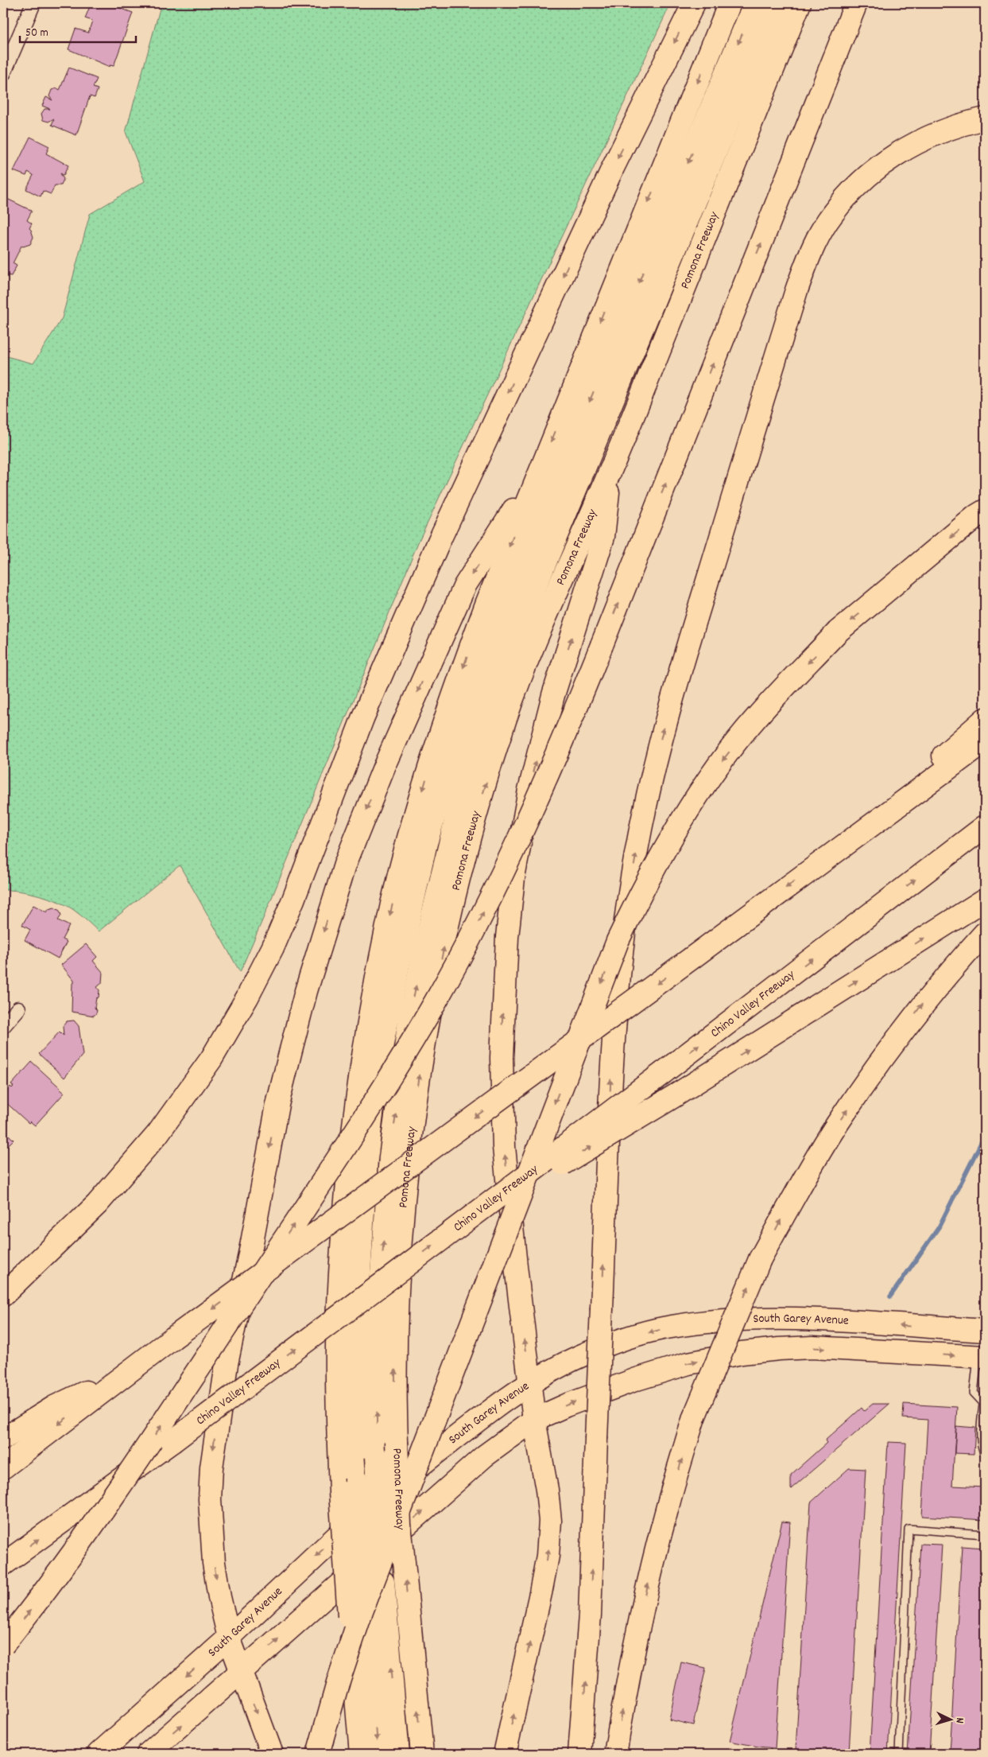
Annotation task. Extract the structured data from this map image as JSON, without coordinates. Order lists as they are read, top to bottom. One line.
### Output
{"streets":{"main road":["Pomona Freeway","Chino Valley Freeway","South Garey Avenue"]},"scale_bar":"50 m","north":"right"}
